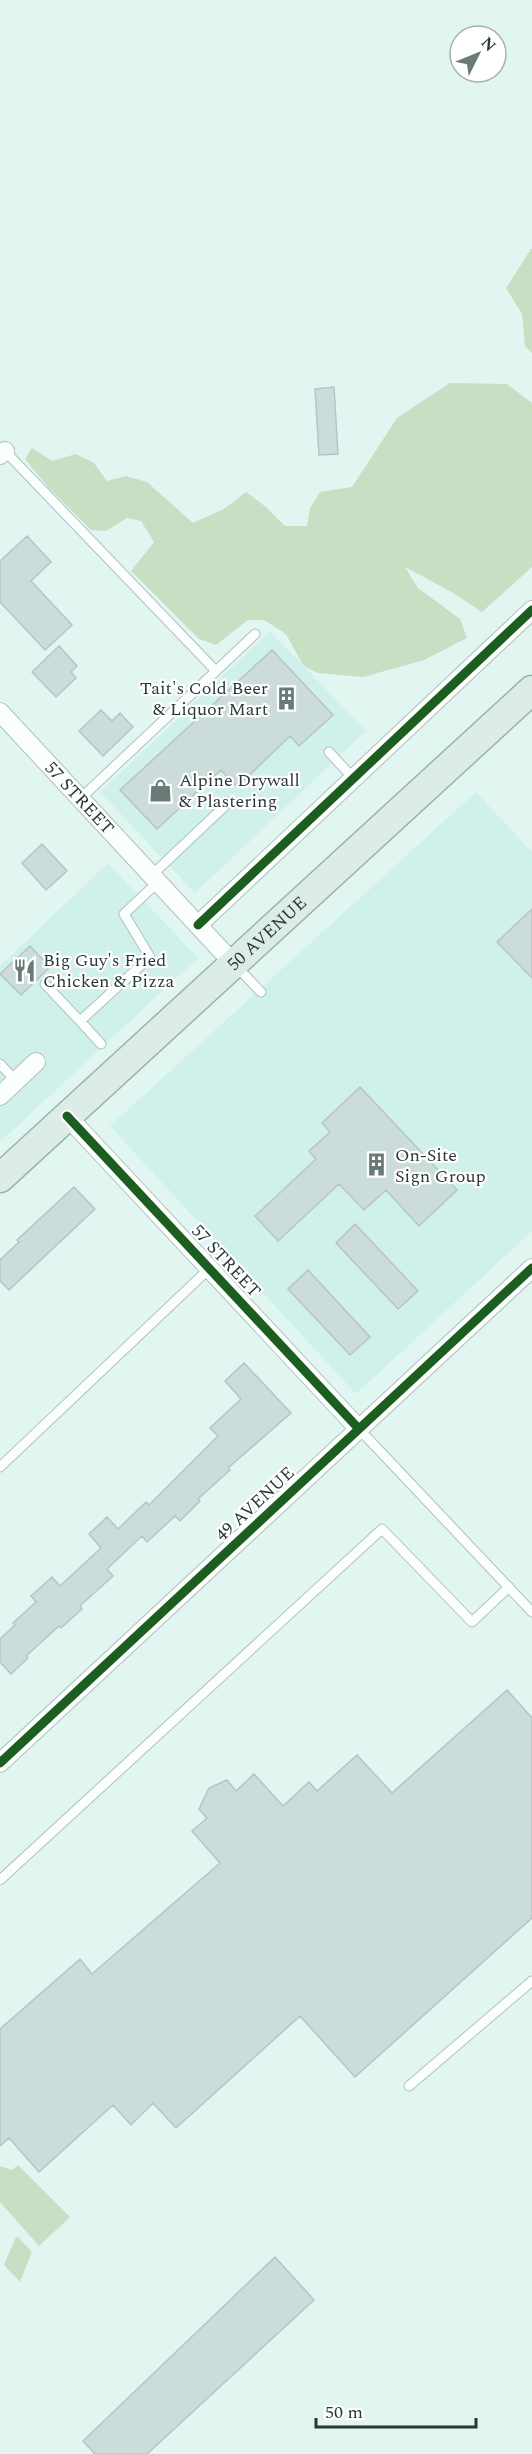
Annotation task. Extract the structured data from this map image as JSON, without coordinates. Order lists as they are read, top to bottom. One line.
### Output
{"streets":{"main road":["50 AVENUE"],"street":["57 STREET","49 AVENUE"]},"crossings":[["57 STREET","50 AVENUE"],["57 STREET","49 AVENUE"]],"places":{"building":["Tait's Cold Beer & Liquor Mart","On-Site Sign Group"],"shop":["Alpine Drywall & Plastering"],"restaurant":["Big Guy's Fried Chicken & Pizza"]},"scale_bar":"50 m","north":"top right"}
